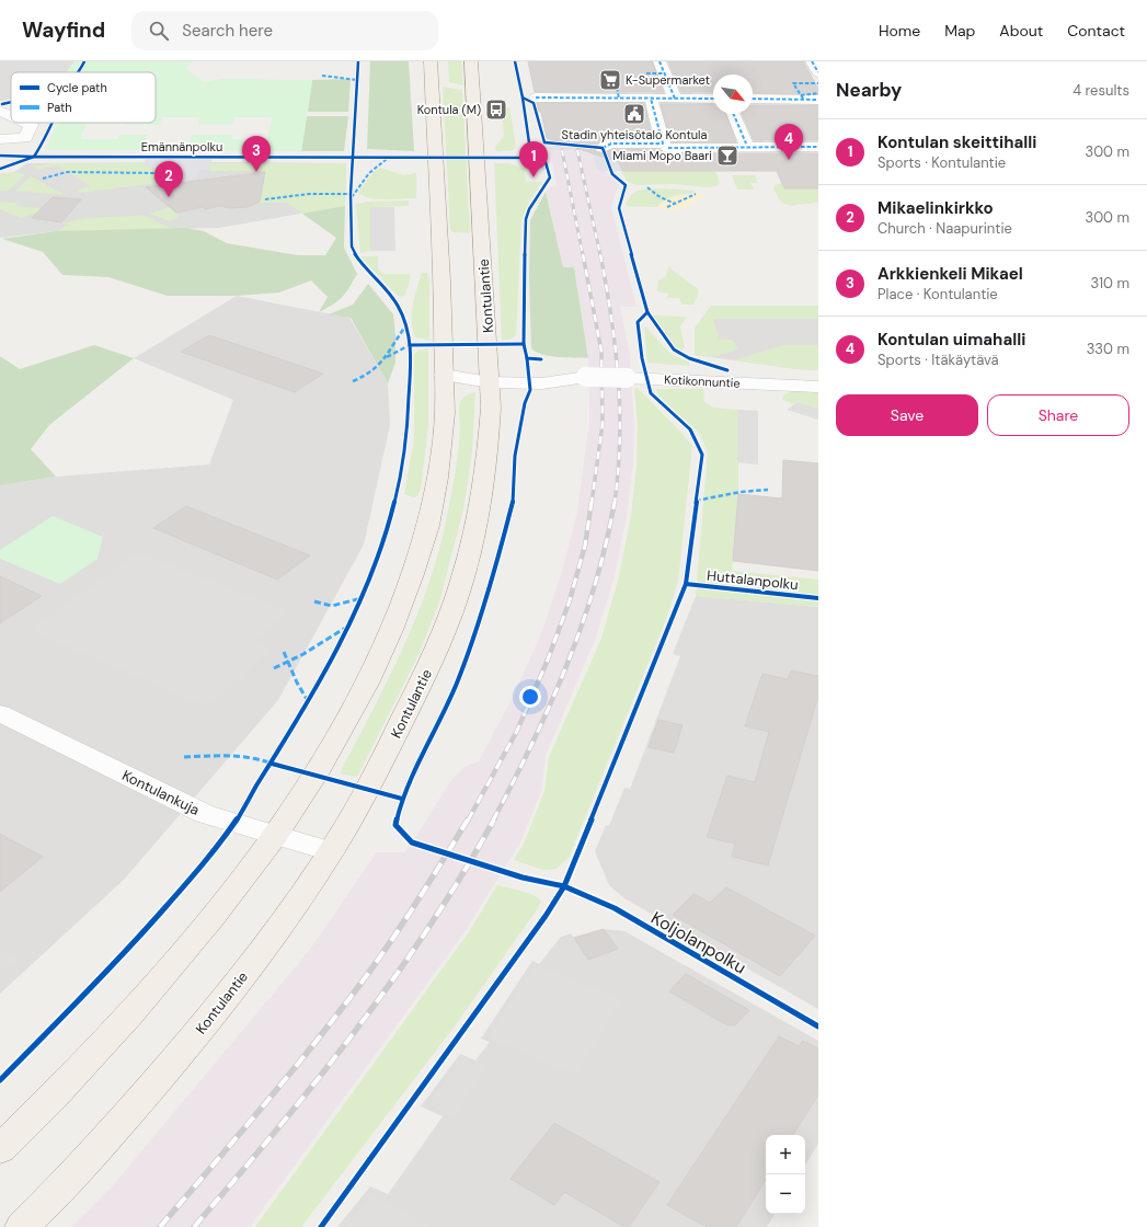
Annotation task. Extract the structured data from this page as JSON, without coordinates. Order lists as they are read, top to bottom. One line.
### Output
{"streets":{"main road":["Kontulantie"],"street":["Kotikonnuntie","Kontulankuja"],"cycle path":["Emännänpolku","Huttalanpolku","Koljolanpolku"]},"crossings":[["Kontulantie","Kotikonnuntie"],["Kontulantie","Kontulankuja"]],"places":{"supermarket":["K-Supermarket"],"bus stop":["Kontula (M)"],"public building":["Stadin yhteisötalo Kontula"],"bar":["Miami Mopo Baari"]},"legend":["Cycle path","Path"],"north":"bottom right","page":{"header":"Wayfind","search":"Search here","nav":["Home","Map","About","Contact"],"heading":["Nearby","4 results"],"list":[{"mark":"1","name":"Kontulan skeittihalli","note":"Sports · Kontulantie","value":"300 m"},{"mark":"2","name":"Mikaelinkirkko","note":"Church · Naapurintie","value":"300 m"},{"mark":"3","name":"Arkkienkeli Mikael","note":"Place · Kontulantie","value":"310 m"},{"mark":"4","name":"Kontulan uimahalli","note":"Sports · Itäkäytävä","value":"330 m"}],"pins":["4","3","1","2"],"buttons":["Save","Share"],"map_buttons":["+","−"]}}
